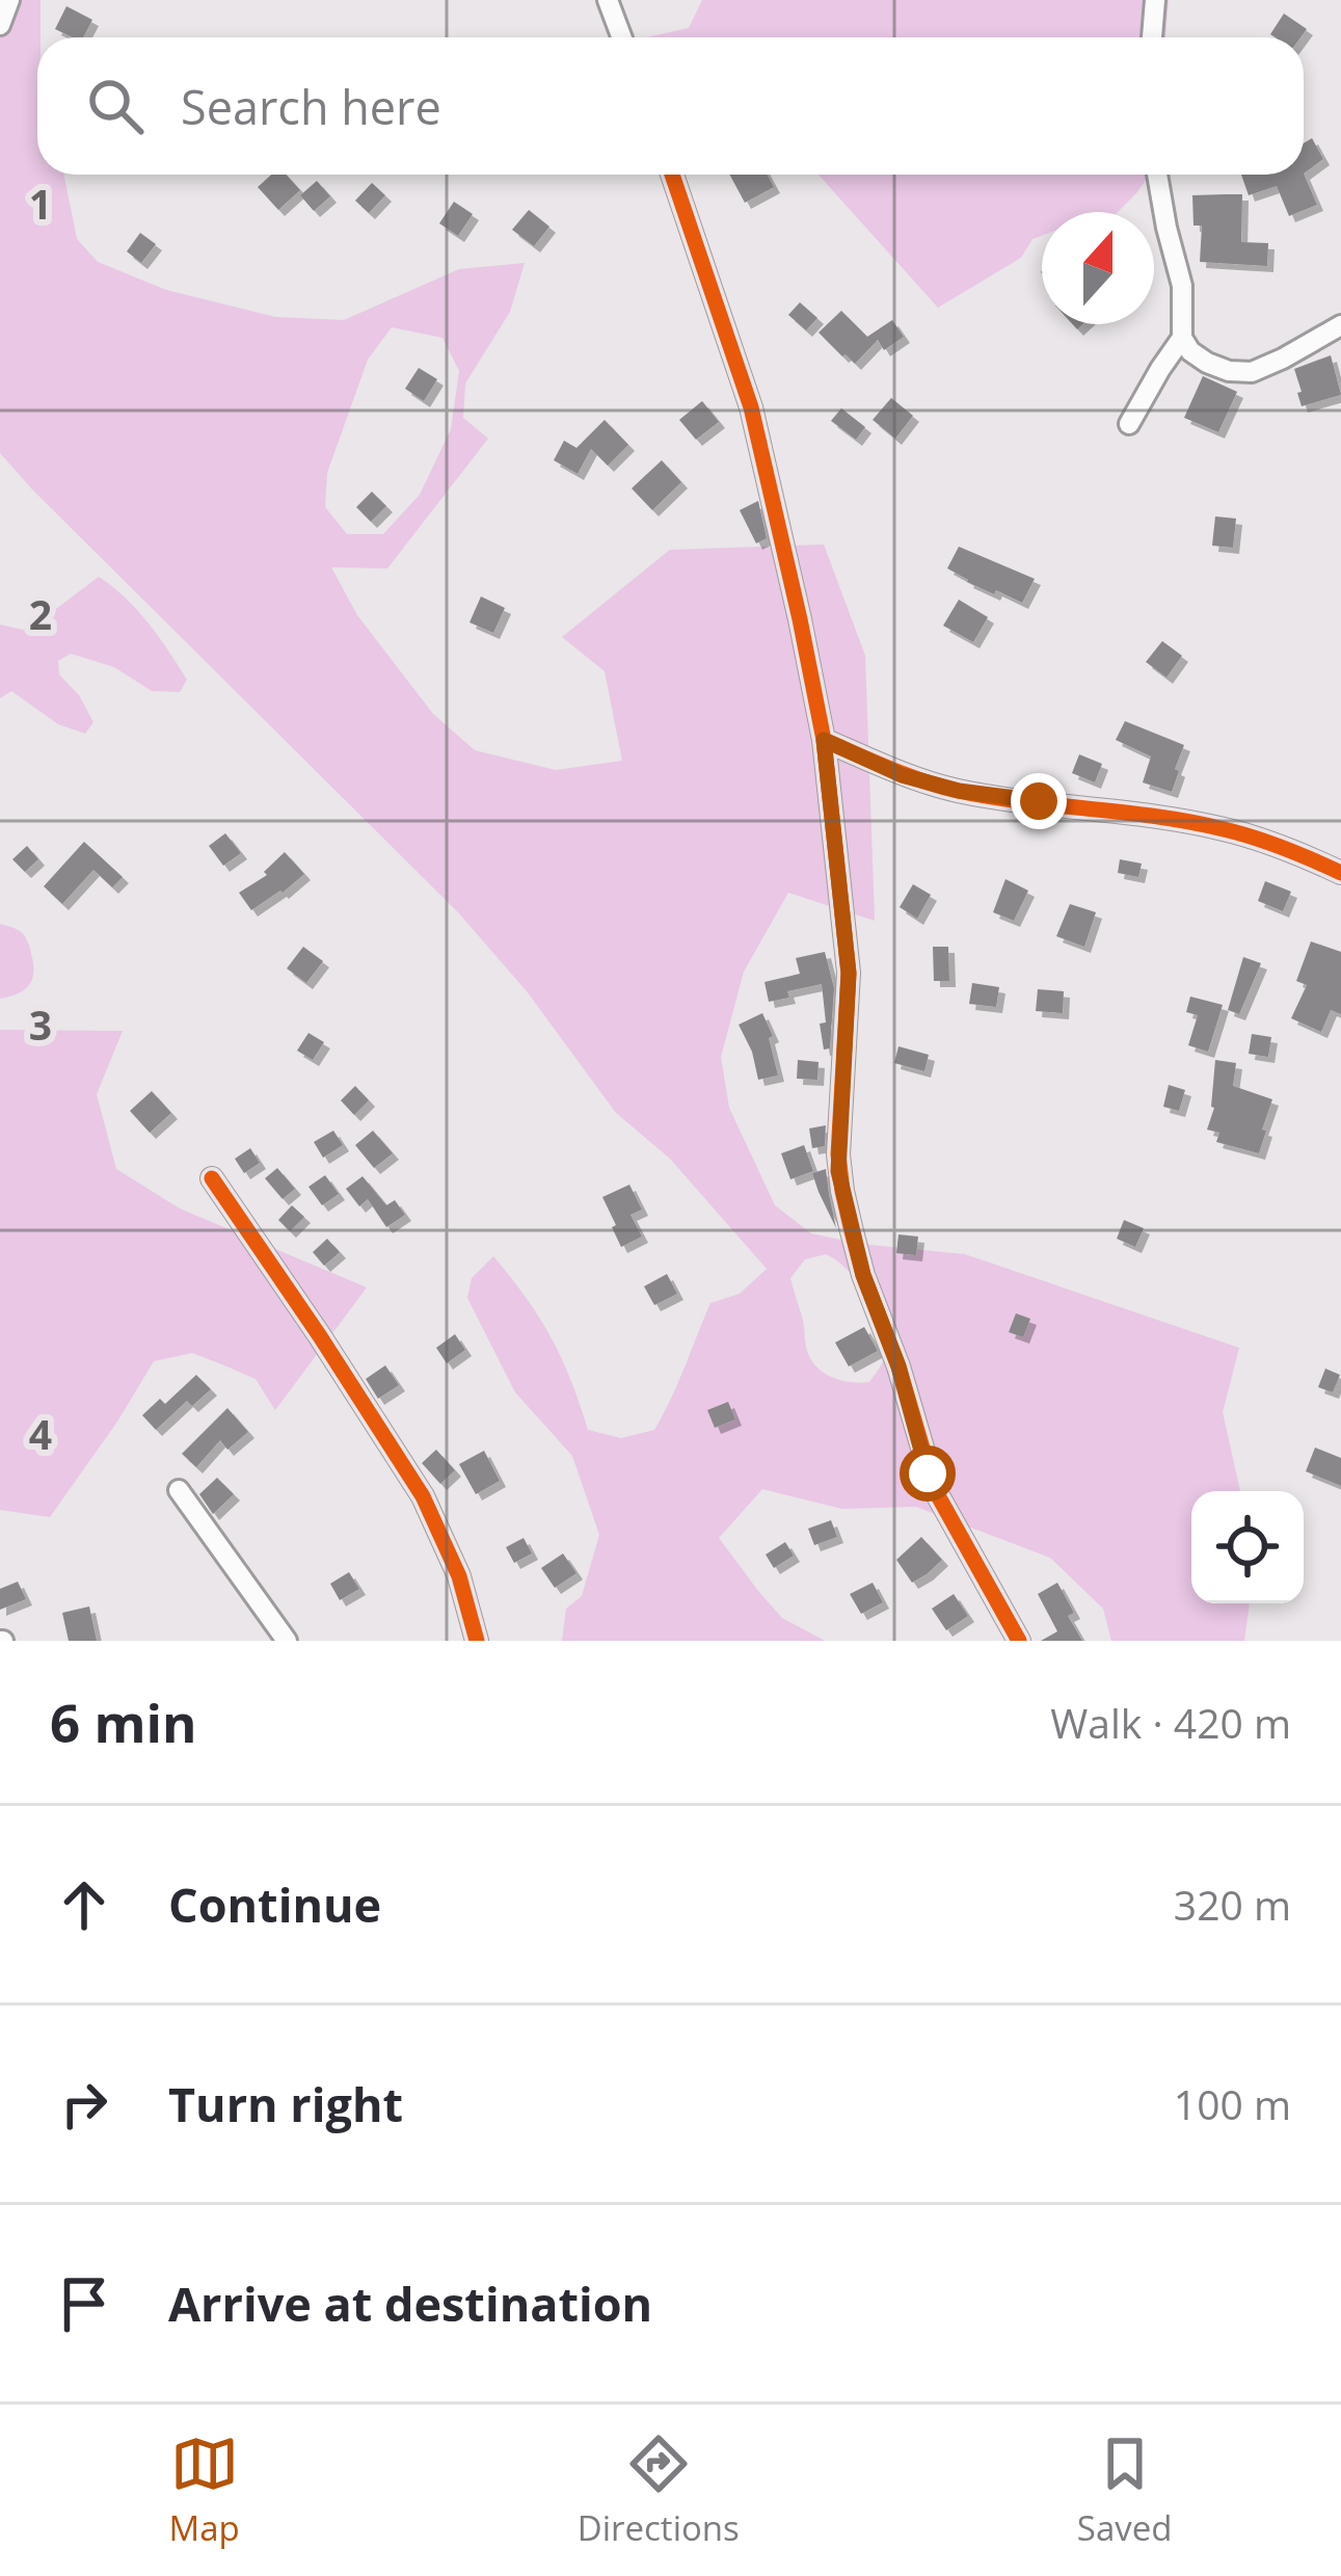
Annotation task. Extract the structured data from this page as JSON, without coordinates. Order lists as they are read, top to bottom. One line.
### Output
{"north":"top","page":{"search":"Search here","heading":["6 min","Walk · 420 m"],"list":[["Continue","320 m"],["Turn right","100 m"],"Arrive at destination"],"nav":["Map","Directions","Saved"]},"grid":{"rows":["1","2","3","4"]}}
